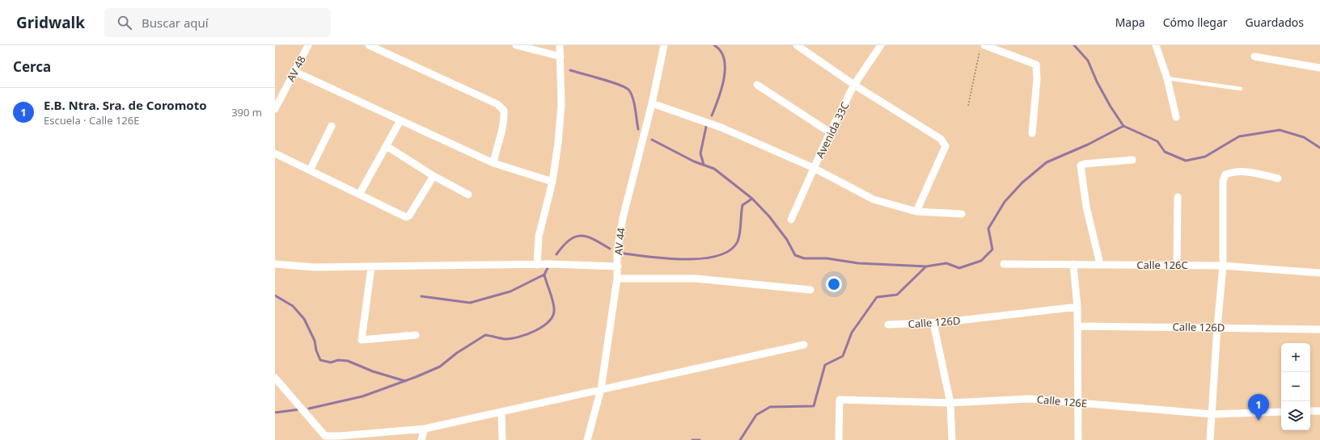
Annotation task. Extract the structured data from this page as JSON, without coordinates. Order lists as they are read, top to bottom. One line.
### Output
{"streets":{"street":["AV 48","Avenida 33C","AV 44","Calle 126C","Calle 126D","Calle 126E"]},"page":{"header":"Gridwalk","search":"Buscar aquí","nav":["Mapa","Cómo llegar","Guardados"],"heading":"Cerca","list":[{"mark":"1","name":"E.B. Ntra. Sra. de Coromoto","note":"Escuela · Calle 126E","value":"390 m"}],"map_buttons":["+","−"],"pins":"1"}}
